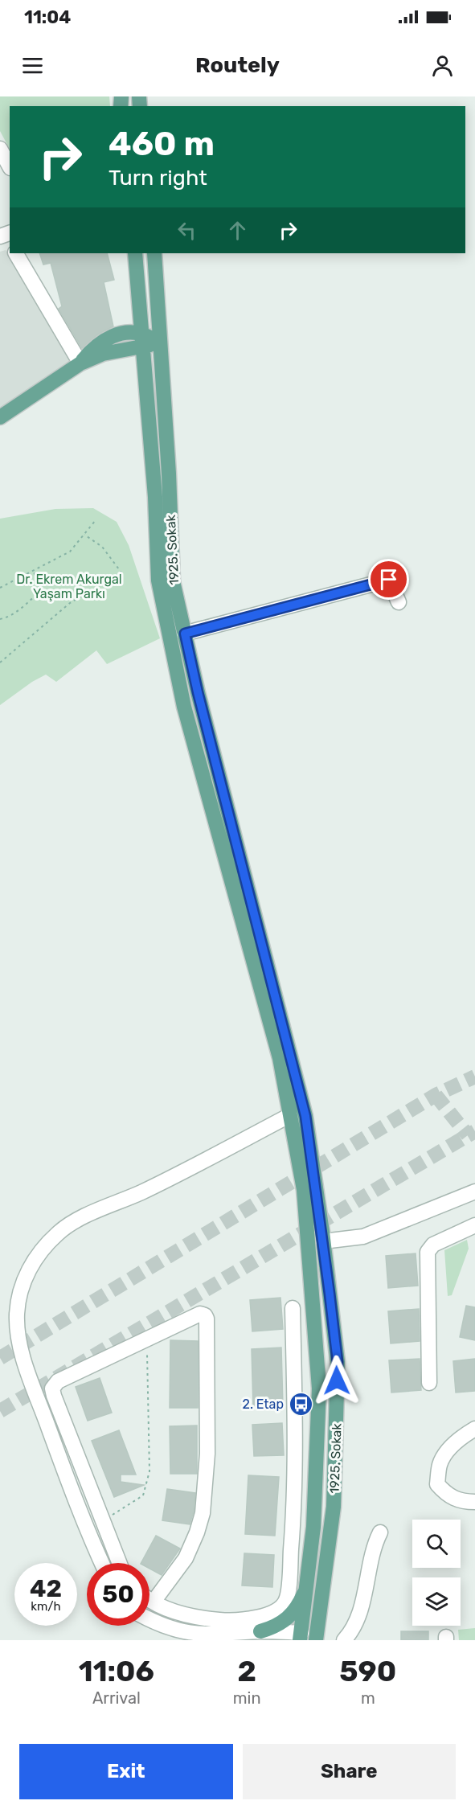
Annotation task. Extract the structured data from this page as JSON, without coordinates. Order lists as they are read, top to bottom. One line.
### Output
{"streets":{"main road":["1925. Sokak"]},"parks":["Dr. Ekrem Akurgal Yaşam Parkı"],"places":{"bus stop":["2. Etap"]},"page":{"status":"11:04","header":"Routely","turn":["460 m","Turn right"],"speed":"42 km/h","limit":"50","eta":["11:06","Arrival","2","min","590","m"],"buttons":["Exit","Share"]}}
